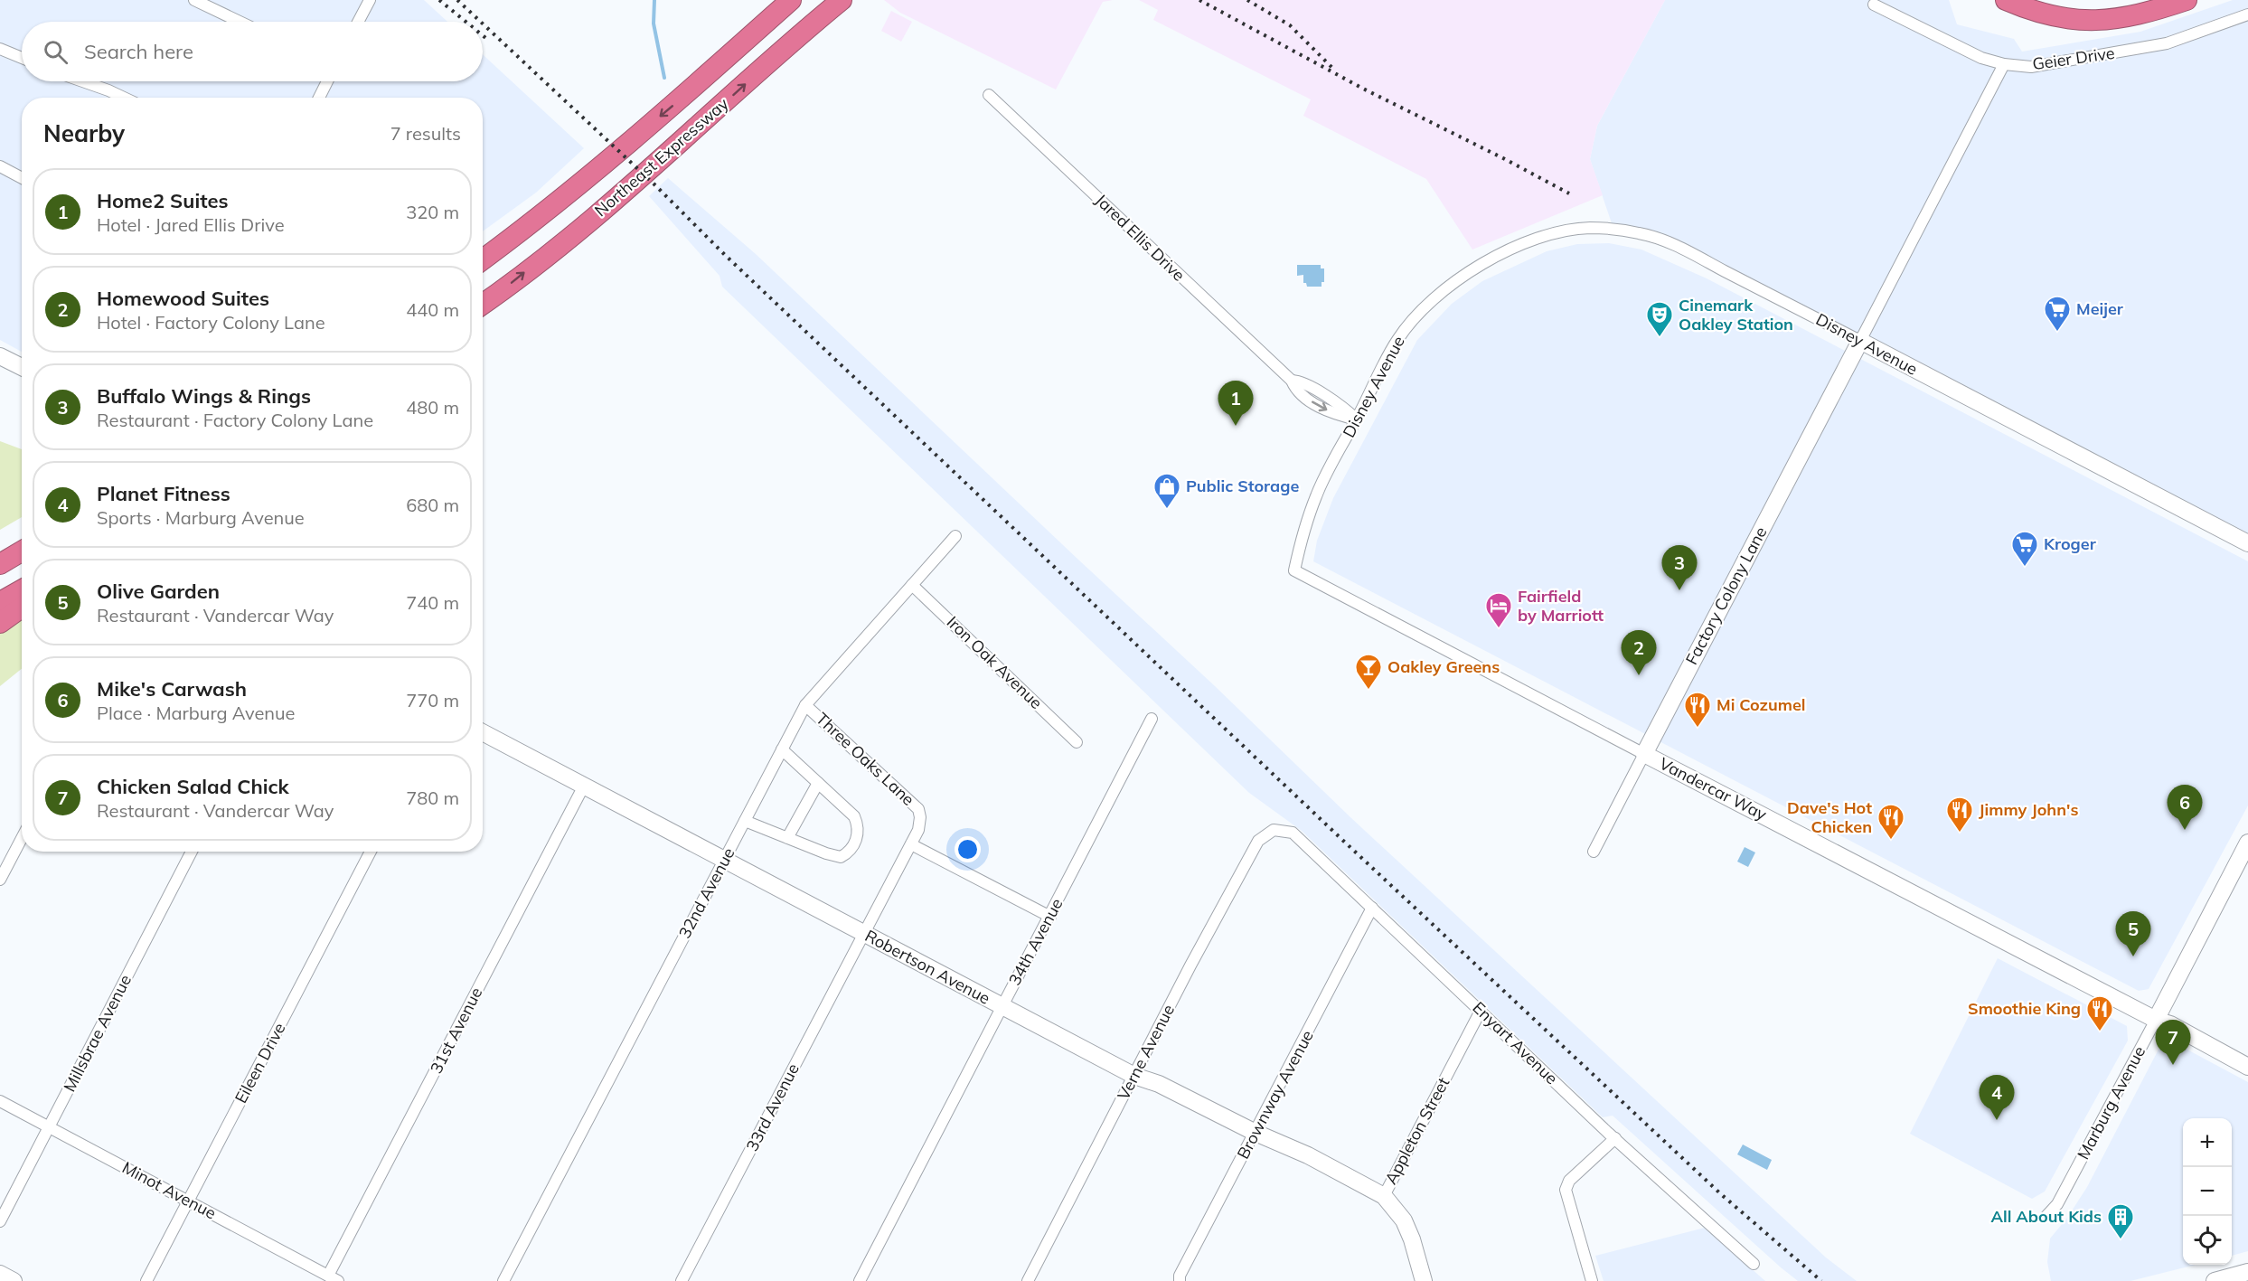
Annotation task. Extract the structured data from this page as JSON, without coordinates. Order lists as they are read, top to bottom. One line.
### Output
{"streets":{"highway":["Northeast Expressway"],"street":["Geier Drive","Jared Ellis Drive","Disney Avenue","Factory Colony Lane","Iron Oak Avenue","Three Oaks Lane","Vandercar Way","32nd Avenue","34th Avenue","Robertson Avenue","31st Avenue","Millsbrae Avenue","Enyart Avenue","Verne Avenue","Eileen Drive","Brownway Avenue","Marburg Avenue","33rd Avenue","Appleton Street","Minot Avenue"]},"crossings":[["Jared Ellis Drive","Disney Avenue"],["Disney Avenue","Factory Colony Lane"],["Disney Avenue","Vandercar Way"],["Factory Colony Lane","Vandercar Way"],["Iron Oak Avenue","32nd Avenue"],["Three Oaks Lane","32nd Avenue"],["Three Oaks Lane","Robertson Avenue"],["Three Oaks Lane","33rd Avenue"],["Vandercar Way","Marburg Avenue"],["32nd Avenue","Robertson Avenue"],["34th Avenue","Robertson Avenue"],["Robertson Avenue","31st Avenue"],["Robertson Avenue","Verne Avenue"],["Robertson Avenue","Brownway Avenue"],["Robertson Avenue","33rd Avenue"],["Robertson Avenue","Appleton Street"],["31st Avenue","Minot Avenue"],["Millsbrae Avenue","Minot Avenue"],["Enyart Avenue","Verne Avenue"],["Enyart Avenue","Brownway Avenue"],["Enyart Avenue","Appleton Street"],["Eileen Drive","Minot Avenue"]],"places":{"supermarket":["Meijer","Kroger"],"theatre":["Cinemark Oakley Station"],"shop":["Public Storage"],"hotel":["Fairfield by Marriott"],"bar":["Oakley Greens"],"restaurant":["Mi Cozumel","Jimmy John's","Dave's Hot Chicken","Smoothie King"],"building":["All About Kids"]},"page":{"search":"Search here","heading":["Nearby","7 results"],"list":[{"mark":"1","name":"Home2 Suites","note":"Hotel · Jared Ellis Drive","value":"320 m"},{"mark":"2","name":"Homewood Suites","note":"Hotel · Factory Colony Lane","value":"440 m"},{"mark":"3","name":"Buffalo Wings & Rings","note":"Restaurant · Factory Colony Lane","value":"480 m"},{"mark":"4","name":"Planet Fitness","note":"Sports · Marburg Avenue","value":"680 m"},{"mark":"5","name":"Olive Garden","note":"Restaurant · Vandercar Way","value":"740 m"},{"mark":"6","name":"Mike's Carwash","note":"Place · Marburg Avenue","value":"770 m"},{"mark":"7","name":"Chicken Salad Chick","note":"Restaurant · Vandercar Way","value":"780 m"}],"pins":["1","3","2","6","5","7","4"],"map_buttons":["+","−"]}}
